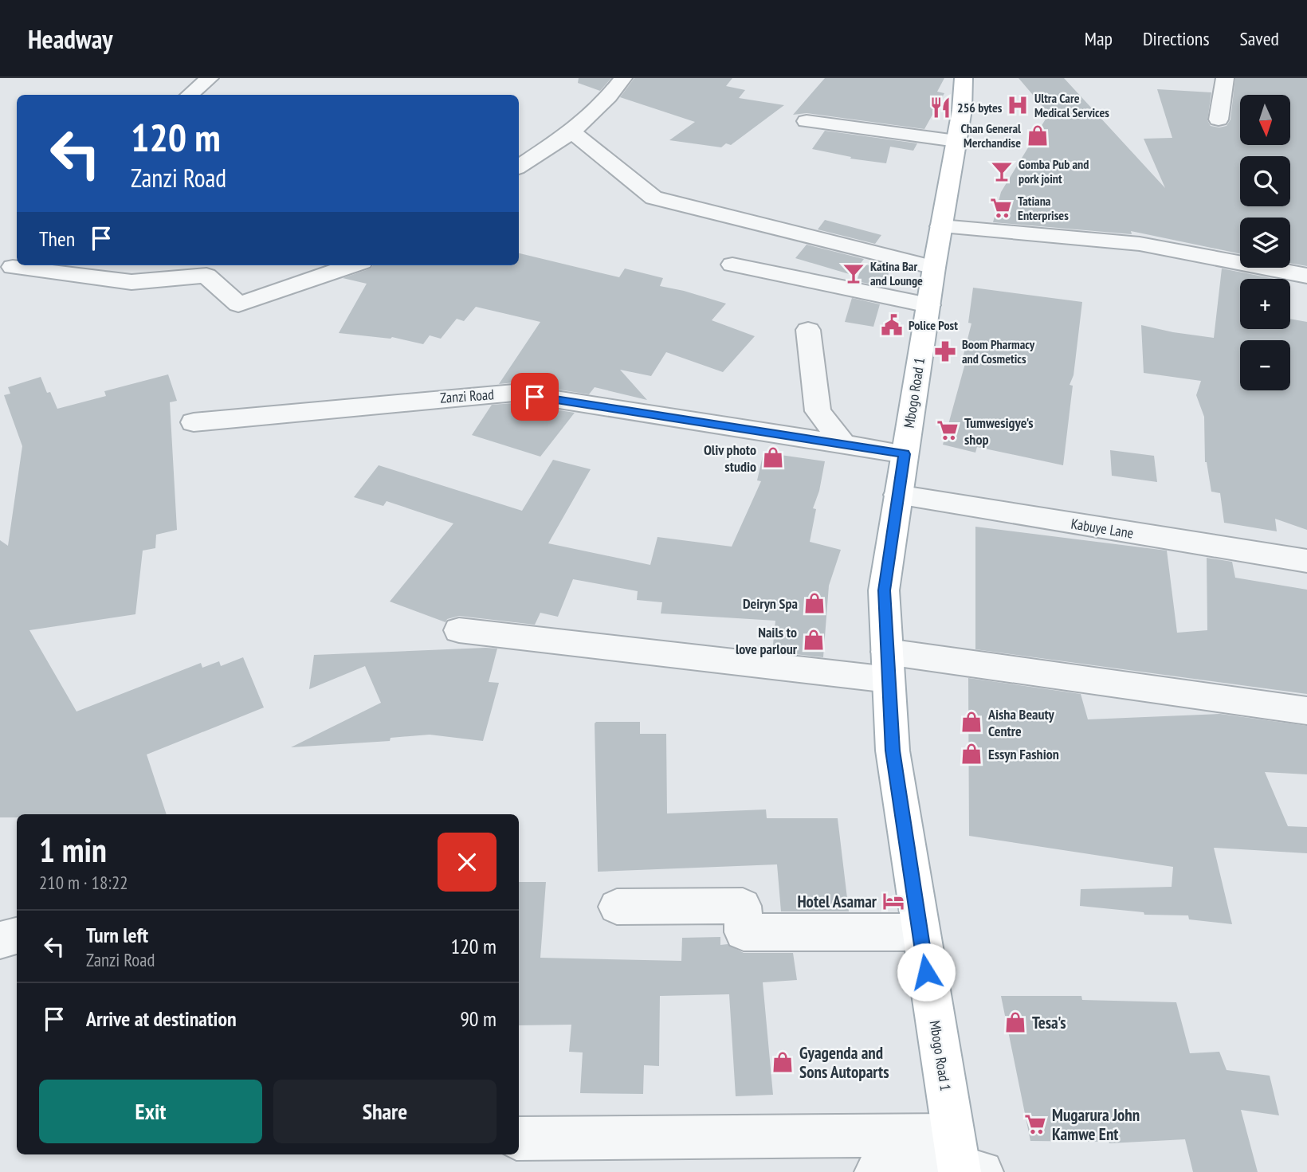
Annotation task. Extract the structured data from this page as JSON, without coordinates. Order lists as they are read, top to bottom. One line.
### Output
{"streets":{"main road":["Mbogo Road 1"],"street":["Zanzi Road","Kabuye Lane"]},"crossings":[["Mbogo Road 1","Zanzi Road"],["Mbogo Road 1","Kabuye Lane"]],"places":{"hospital":["Ultra Care Medical Services"],"restaurant":["256 bytes"],"shop":["Chan General Merchandise","Oliv photo studio","Deiryn Spa","Nails to love parlour","Aisha Beauty Centre","Essyn Fashion","Tesa's","Gyagenda and Sons Autoparts"],"bar":["Gomba Pub and pork joint","Katina Bar and Lounge"],"supermarket":["Tatiana Enterprises","Tumwesigye's shop","Mugarura John Kamwe Ent"],"public building":["Police Post"],"pharmacy":["Boom Pharmacy and Cosmetics"],"hotel":["Hotel Asamar"]},"north":"bottom","page":{"header":"Headway","nav":["Map","Directions","Saved"],"map_buttons":["+","−"],"turn":["120 m","Zanzi Road"],"then":"Then","heading":["1 min","210 m · 18:22"],"list":[{"name":"Turn left","note":"Zanzi Road","value":"120 m"},{"name":"Arrive at destination","value":"90 m"}],"buttons":["Exit","Share"]}}
